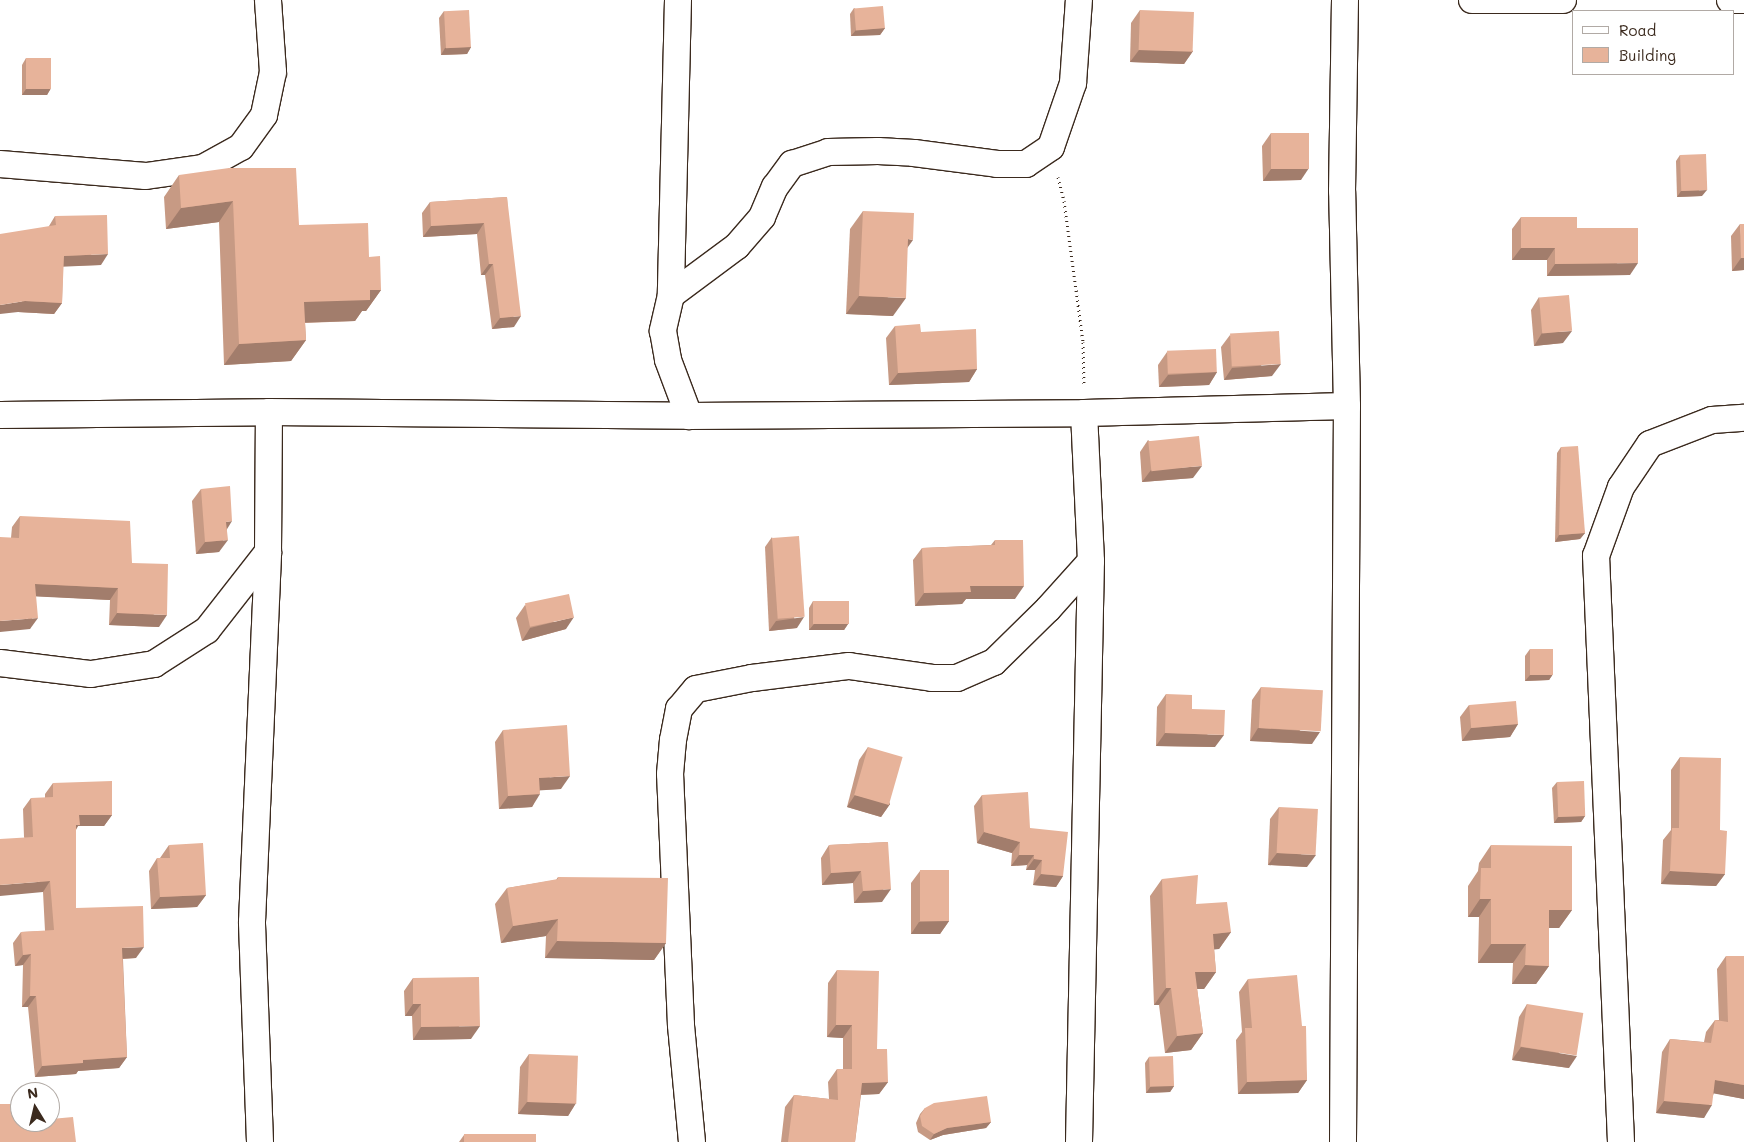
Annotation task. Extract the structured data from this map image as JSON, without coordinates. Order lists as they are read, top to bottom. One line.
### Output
{"legend":["Road","Building"],"north":"top"}
